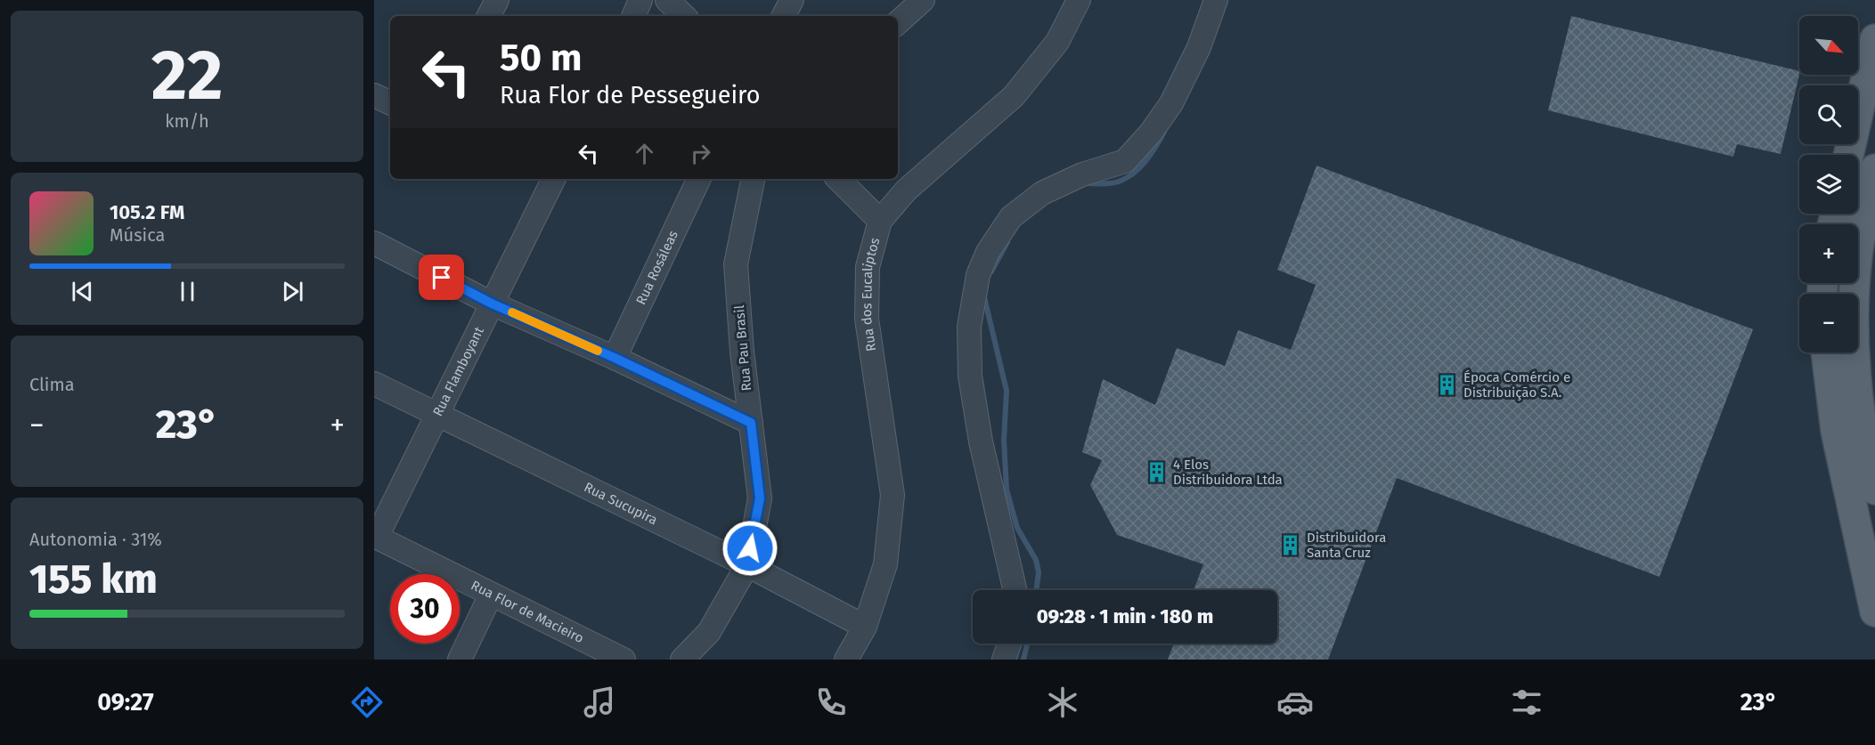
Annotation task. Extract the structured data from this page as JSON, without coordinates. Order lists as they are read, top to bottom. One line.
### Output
{"streets":{"street":["Rua Rosáleas","Rua dos Eucaliptos","Rua Pau Brasil","Rua Flamboyant","Rua Sucupira","Rua Flor de Macieiro"]},"crossings":[["Rua dos Eucaliptos","Rua Sucupira"],["Rua Pau Brasil","Rua Sucupira"],["Rua Flamboyant","Rua Sucupira"],["Rua Flamboyant","Rua Flor de Macieiro"]],"places":{"building":["Época Comércio e Distribuição S.A.","4 Elos Distribuidora Ltda","Distribuidora Santa Cruz"]},"north":"bottom right","page":{"tile":[["22","km/h"],"Clima",["Autonomia · 31%","155 km"]],"map_buttons":["+","−"],"turn":["50 m","Rua Flor de Pessegueiro"],"song":["105.2 FM","Música"],"heat":["−","23°","+"],"limit":"30","trip":"09:28 · 1 min · 180 m","tabs":["09:27","23°"]}}
